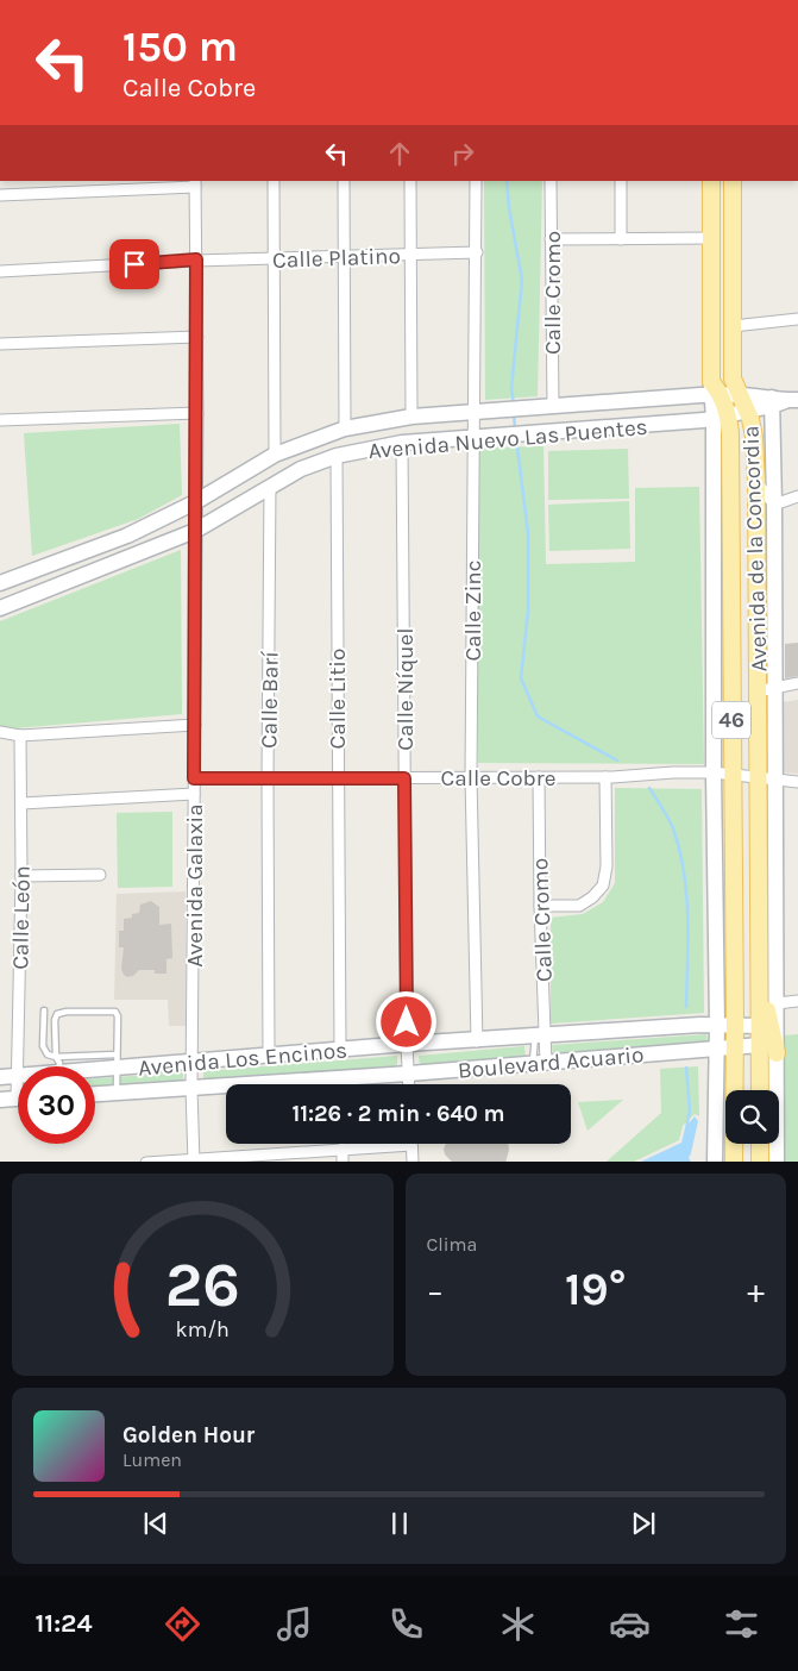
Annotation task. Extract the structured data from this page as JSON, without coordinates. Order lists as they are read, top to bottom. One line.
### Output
{"streets":{"main road":["Avenida de la Concordia","46"],"street":["Calle Platino","Calle Cromo","Avenida Nuevo Las Puentes","Calle Zinc","Calle Níquel","Calle Litio","Calle Barí","Calle Cobre","Avenida Galaxia","Calle León","Avenida Los Encinos","Boulevard Acuario"]},"crossings":[["Calle Platino","Calle Zinc"],["Calle Platino","Avenida Galaxia"],["Calle Cromo","Avenida Nuevo Las Puentes"],["Calle Cromo","Calle Cobre"],["Calle Cromo","Avenida Los Encinos"],["Calle Cromo","Boulevard Acuario"],["Avenida Nuevo Las Puentes","Avenida de la Concordia"],["Avenida Nuevo Las Puentes","Calle Zinc"],["Avenida Nuevo Las Puentes","Calle Níquel"],["Avenida Nuevo Las Puentes","Calle Litio"],["Avenida Nuevo Las Puentes","Calle Barí"],["Avenida Nuevo Las Puentes","Avenida Galaxia"],["Avenida de la Concordia","Calle Cobre"],["Avenida de la Concordia","Avenida Los Encinos"],["Avenida de la Concordia","Boulevard Acuario"],["Calle Zinc","Calle Cobre"],["Calle Zinc","Avenida Los Encinos"],["Calle Níquel","Calle Cobre"],["Calle Níquel","Avenida Los Encinos"],["Calle Níquel","Boulevard Acuario"],["Calle Litio","Calle Cobre"],["Calle Litio","Avenida Los Encinos"],["Calle Barí","Calle Cobre"],["Calle Barí","Avenida Los Encinos"],["Calle Cobre","Avenida Galaxia"],["Avenida Galaxia","Avenida Los Encinos"],["Avenida Galaxia","Boulevard Acuario"],["Calle León","Avenida Los Encinos"]],"page":{"turn":["150 m","Calle Cobre"],"limit":"30","trip":"11:26 · 2 min · 640 m","tile":"Clima","heat":["−","19°","+"],"song":["Golden Hour","Lumen"],"tabs":"11:24","gauge":["26","km/h"]}}
